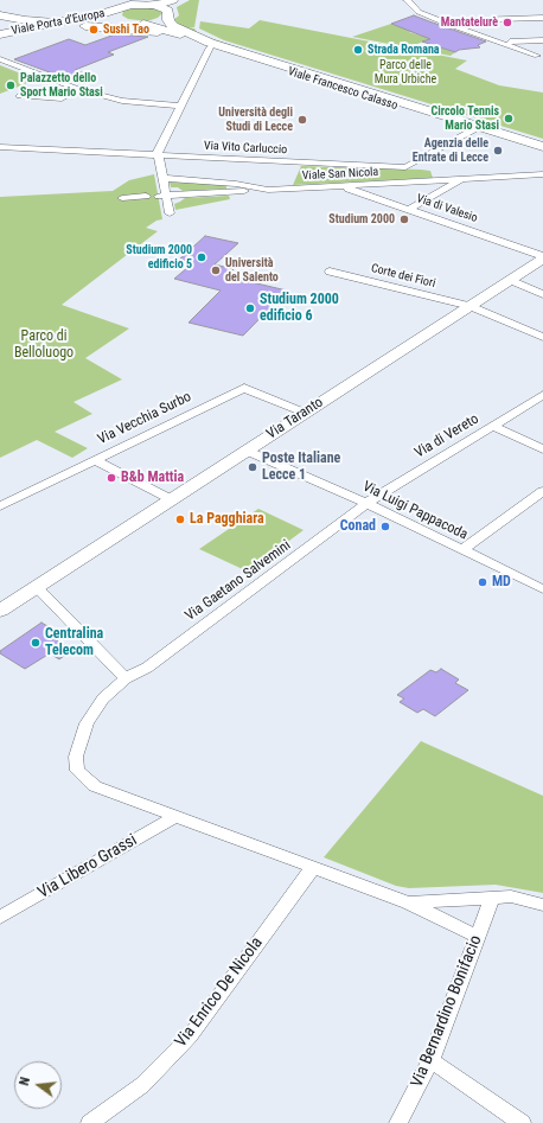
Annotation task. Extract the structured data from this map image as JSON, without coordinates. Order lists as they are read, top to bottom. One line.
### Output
{"streets":{"main road":["Viale Porta d'Europa","Viale Francesco Calasso","Via Taranto"],"street":["Via Vito Carluccio","Viale San Nicola","Via di Valesio","Corte dei Fiori","Via Vecchia Surbo","Via di Vereto","Via Luigi Pappacoda","Via Gaetano Salvemini","Via Libero Grassi","Via Enrico De Nicola","Via Bernardino Bonifacio"]},"crossings":[["Viale Porta d'Europa","Viale Francesco Calasso"],["Viale Francesco Calasso","Via Vito Carluccio"],["Viale San Nicola","Via di Valesio"],["Via di Valesio","Via Taranto"],["Corte dei Fiori","Via Taranto"],["Via Vecchia Surbo","Via Taranto"],["Via Taranto","Via Luigi Pappacoda"],["Via di Vereto","Via Luigi Pappacoda"],["Via di Vereto","Via Gaetano Salvemini"],["Via Luigi Pappacoda","Via Gaetano Salvemini"],["Via Gaetano Salvemini","Via Libero Grassi"],["Via Gaetano Salvemini","Via Enrico De Nicola"],["Via Gaetano Salvemini","Via Bernardino Bonifacio"]],"parks":["Parco delle Mura Urbiche","Parco di Belloluogo"],"places":["Mantatelurè","Sushi Tao","Strada Romana","Palazzetto dello Sport Mario Stasi","Circolo Tennis Mario Stasi","Università degli Studi di Lecce","Agenzia delle Entrate di Lecce","Studium 2000","Studium 2000 edificio 5","Università del Salento","Studium 2000 edificio 6","Poste Italiane Lecce 1","B&b Mattia","La Pagghiara","Conad","MD","Centralina Telecom"],"north":"left"}
